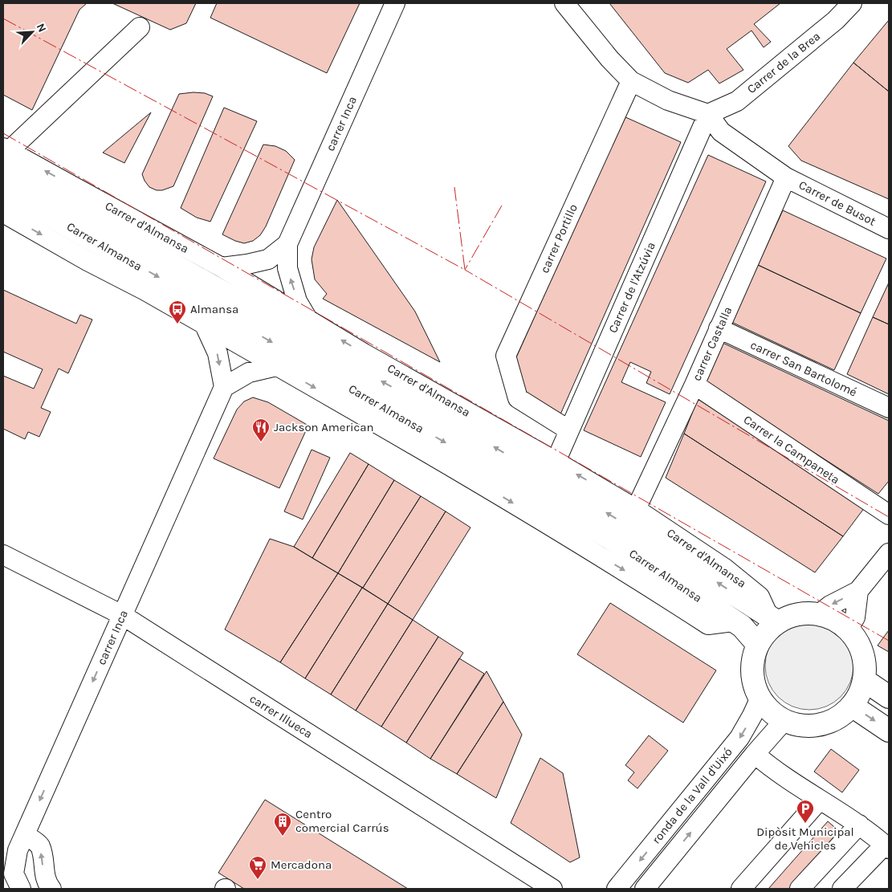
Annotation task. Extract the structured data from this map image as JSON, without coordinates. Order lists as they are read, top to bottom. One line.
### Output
{"streets":{"main road":["Carrer d'Almansa","Carrer Almansa"],"street":["Carrer de la Brea","carrer Inca","Carrer de Busot","carrer Portillo","Carrer de l'Atzúvia","carrer Castalla","carrer San Bartolomé","Carrer la Campaneta","carrer Illueca","ronda de la Vall d'Uixó"]},"crossings":[["Carrer de la Brea","Carrer de l'Atzúvia"],["carrer Inca","carrer Illueca"],["Carrer de Busot","carrer Castalla"],["Carrer d'Almansa","Carrer Almansa"],["Carrer d'Almansa","Carrer de l'Atzúvia"],["Carrer d'Almansa","carrer Castalla"],["Carrer d'Almansa","ronda de la Vall d'Uixó"],["carrer Portillo","Carrer de l'Atzúvia"],["Carrer Almansa","ronda de la Vall d'Uixó"],["carrer Castalla","carrer San Bartolomé"],["carrer Castalla","Carrer la Campaneta"]],"one_way":["Carrer Almansa"],"places":{"bus stop":["Almansa"],"restaurant":["Jackson American"],"parking":["Dipòsit Municipal de Vehicles"],"building":["Centro comercial Carrús"],"supermarket":["Mercadona"]},"north":"top right"}
